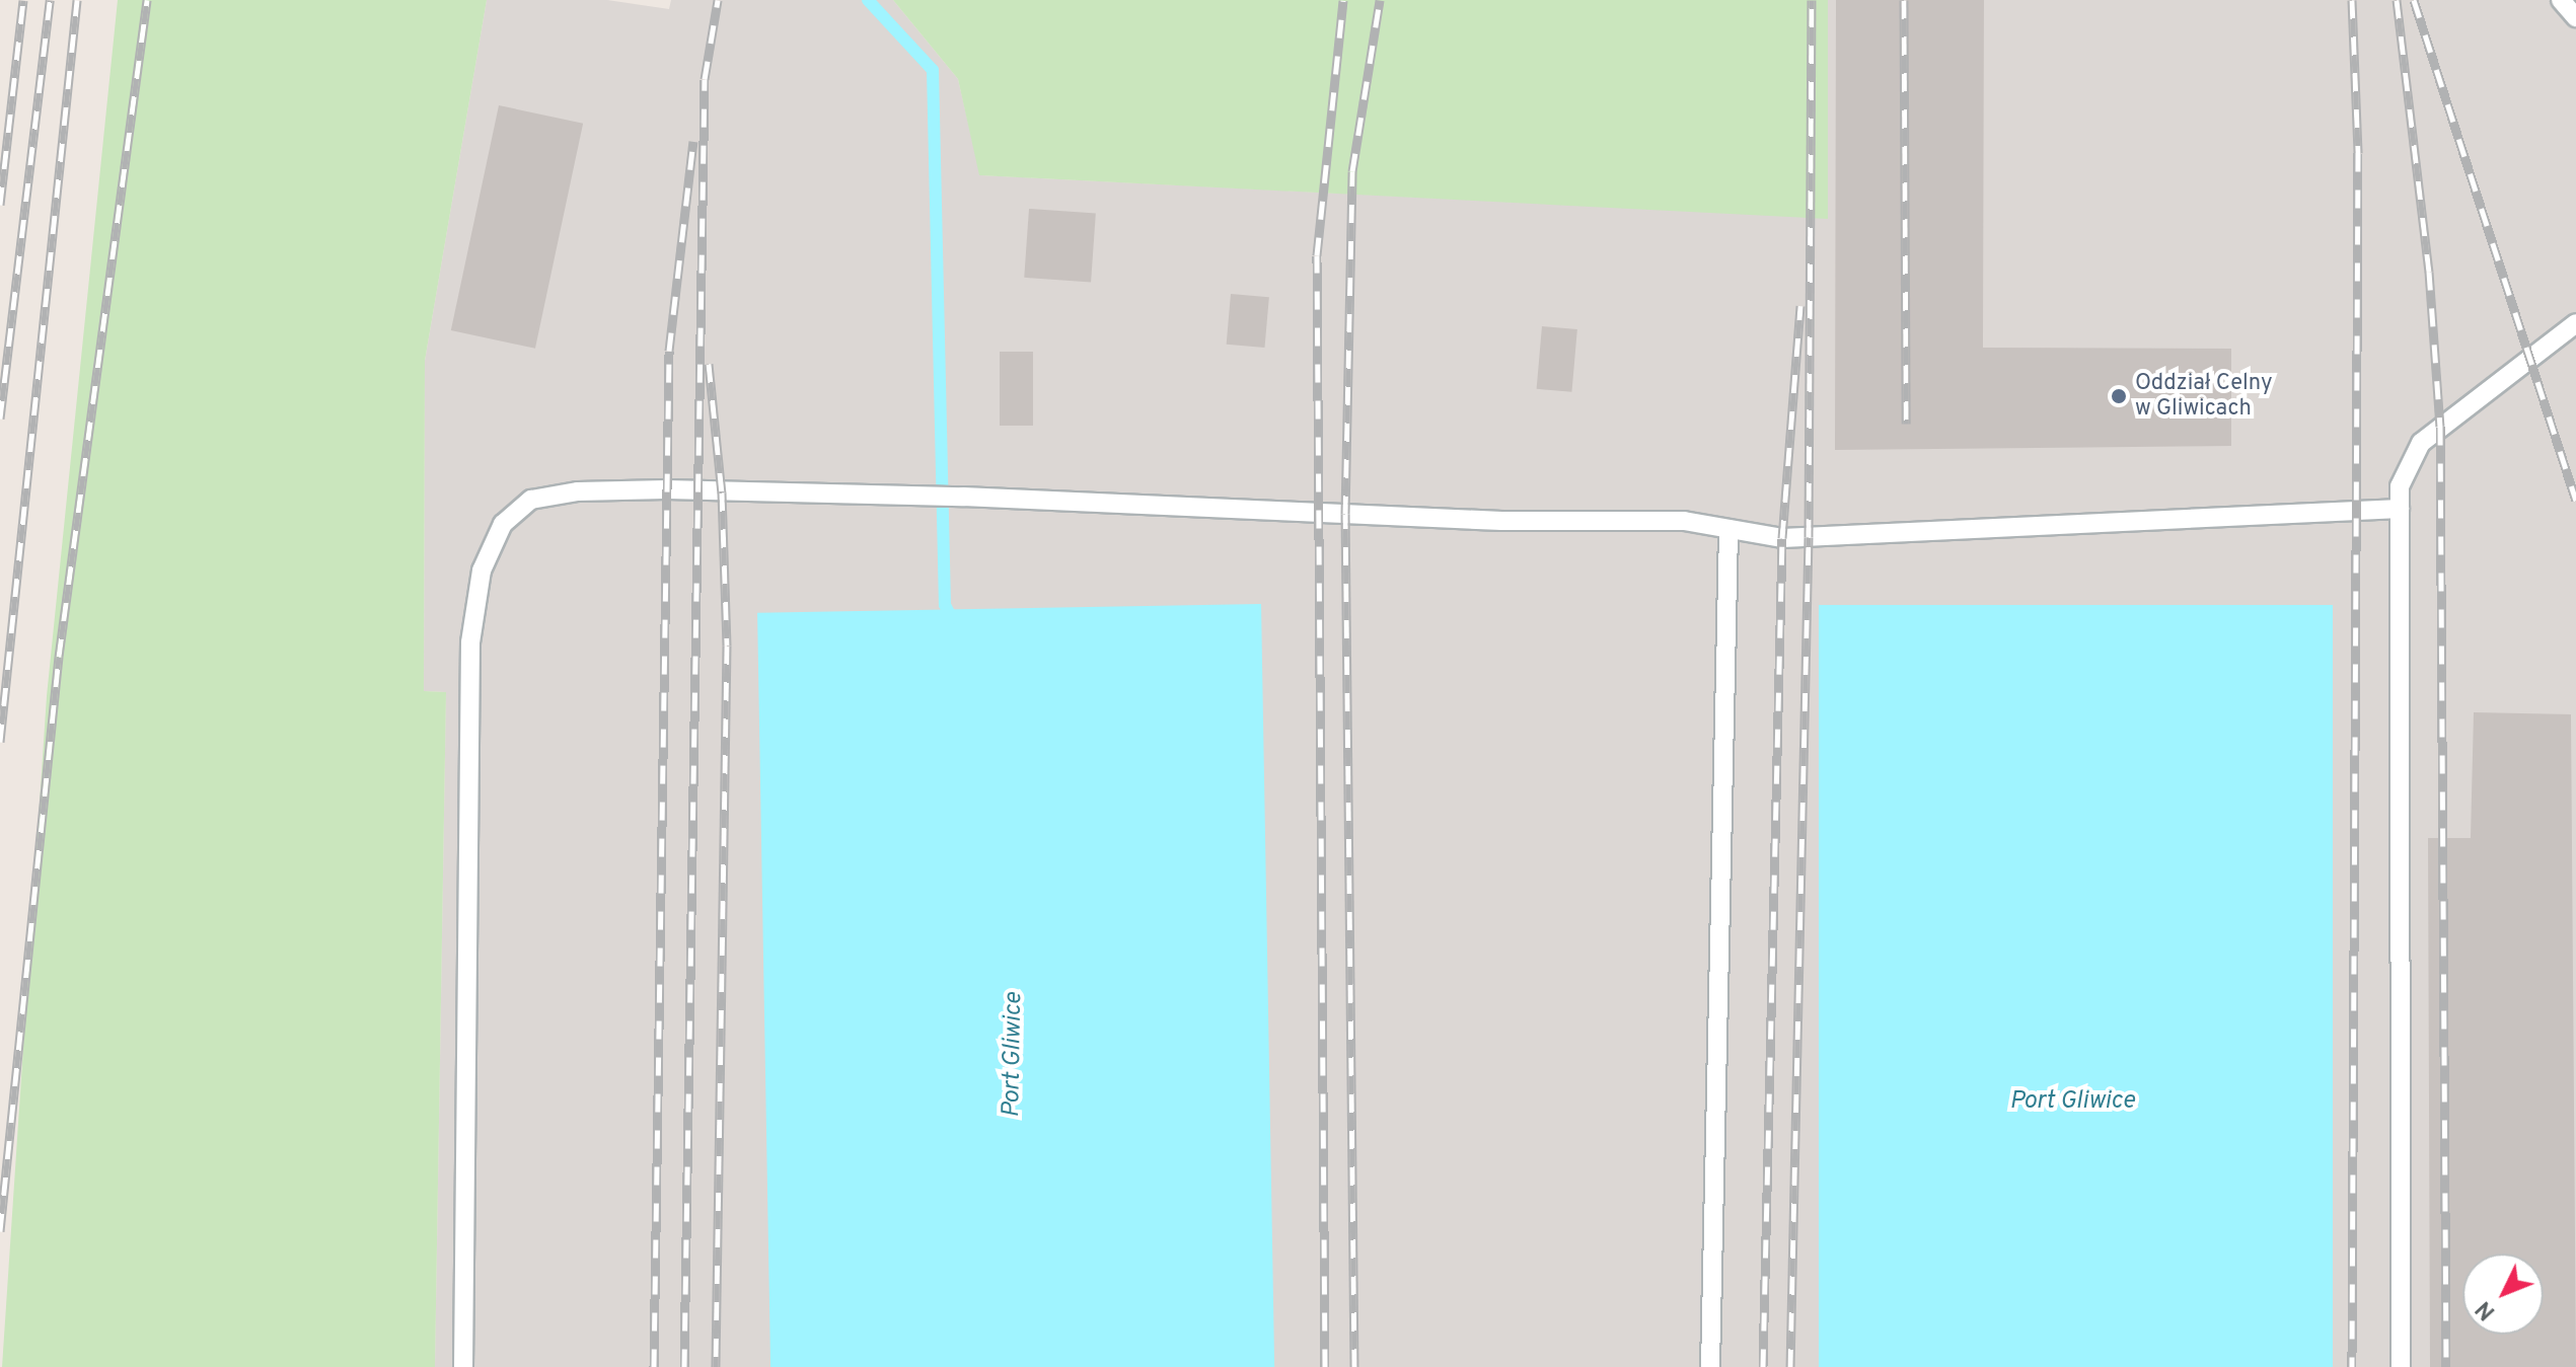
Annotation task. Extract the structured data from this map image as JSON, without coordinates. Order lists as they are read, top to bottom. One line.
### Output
{"water":["Port Gliwice"],"places":["Oddział Celny w Gliwicach"],"north":"bottom left"}
